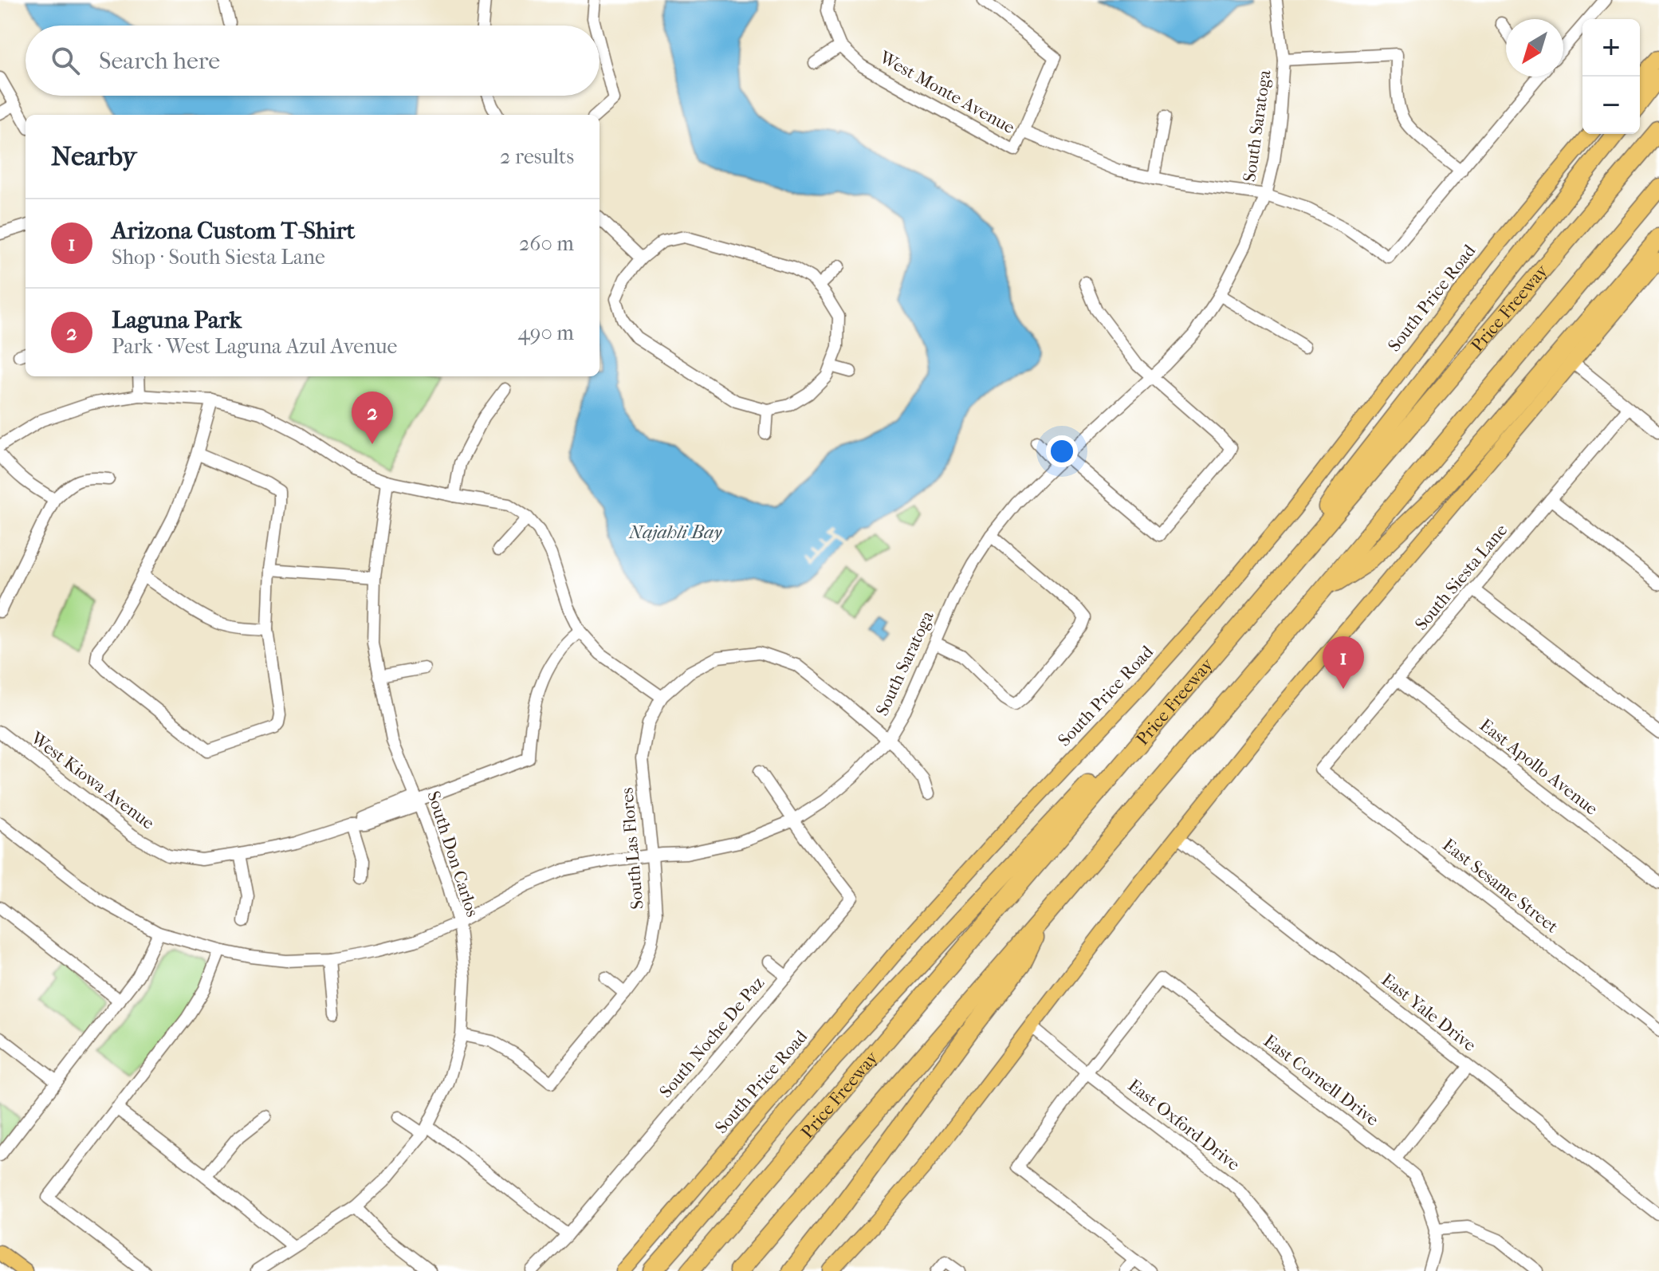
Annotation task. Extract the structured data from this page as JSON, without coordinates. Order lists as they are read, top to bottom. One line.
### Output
{"streets":{"highway":["Price Freeway"],"main road":["South Price Road"],"street":["West Monte Avenue","South Saratoga","South Siesta Lane","East Apollo Avenue","West Kiowa Avenue","South Las Flores","South Don Carlos","East Sesame Street","East Yale Drive","South Noche De Paz","East Cornell Drive","East Oxford Drive"]},"crossings":[["West Monte Avenue","South Saratoga"],["South Saratoga","South Las Flores"],["South Saratoga","South Don Carlos"],["South Saratoga","South Noche De Paz"],["South Siesta Lane","East Apollo Avenue"],["South Siesta Lane","East Sesame Street"],["West Kiowa Avenue","South Don Carlos"],["South Las Flores","South Don Carlos"],["East Cornell Drive","East Oxford Drive"]],"water":["Najahli Bay"],"north":"bottom left","page":{"map_buttons":["+","−"],"search":"Search here","heading":["Nearby","2 results"],"list":[{"mark":"1","name":"Arizona Custom T-Shirt","note":"Shop · South Siesta Lane","value":"260 m"},{"mark":"2","name":"Laguna Park","note":"Park · West Laguna Azul Avenue","value":"490 m"}],"pins":["2","1"]}}
